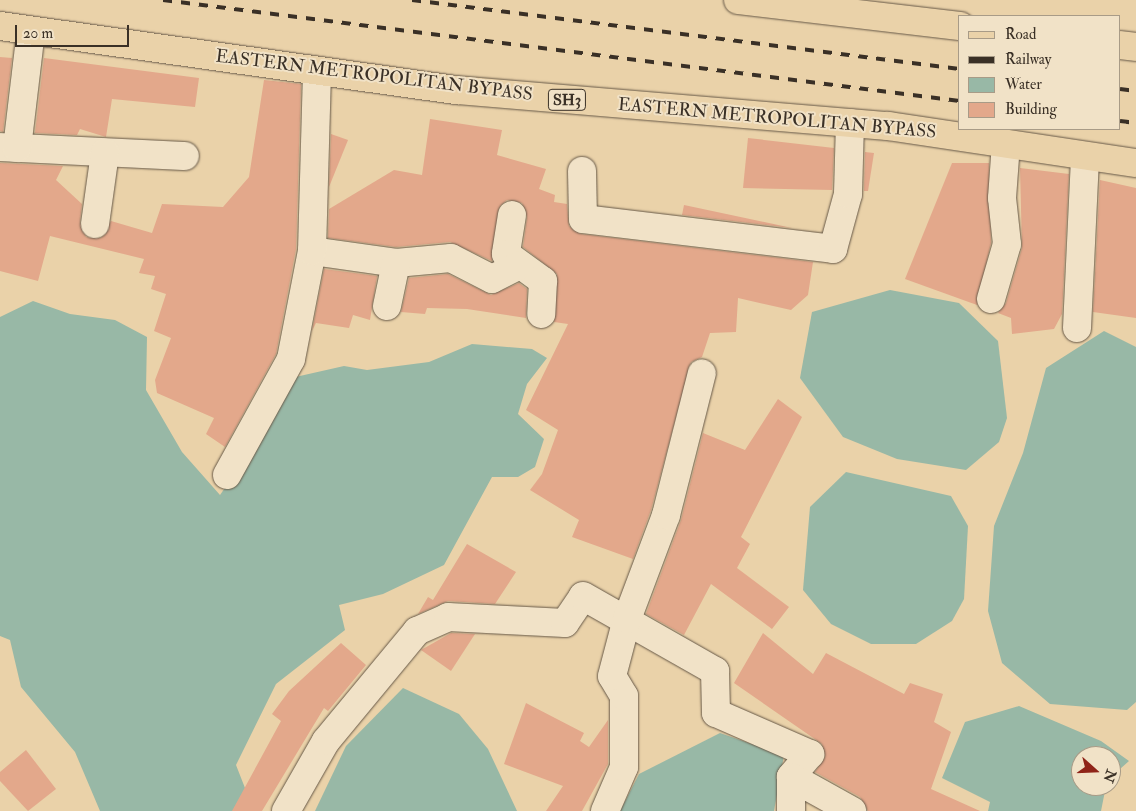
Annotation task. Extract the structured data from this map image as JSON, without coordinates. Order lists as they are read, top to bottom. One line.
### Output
{"streets":{"main road":["EASTERN METROPOLITAN BYPASS","SH3"]},"legend":["Road","Railway","Water","Building"],"scale_bar":"20 m","north":"right"}
